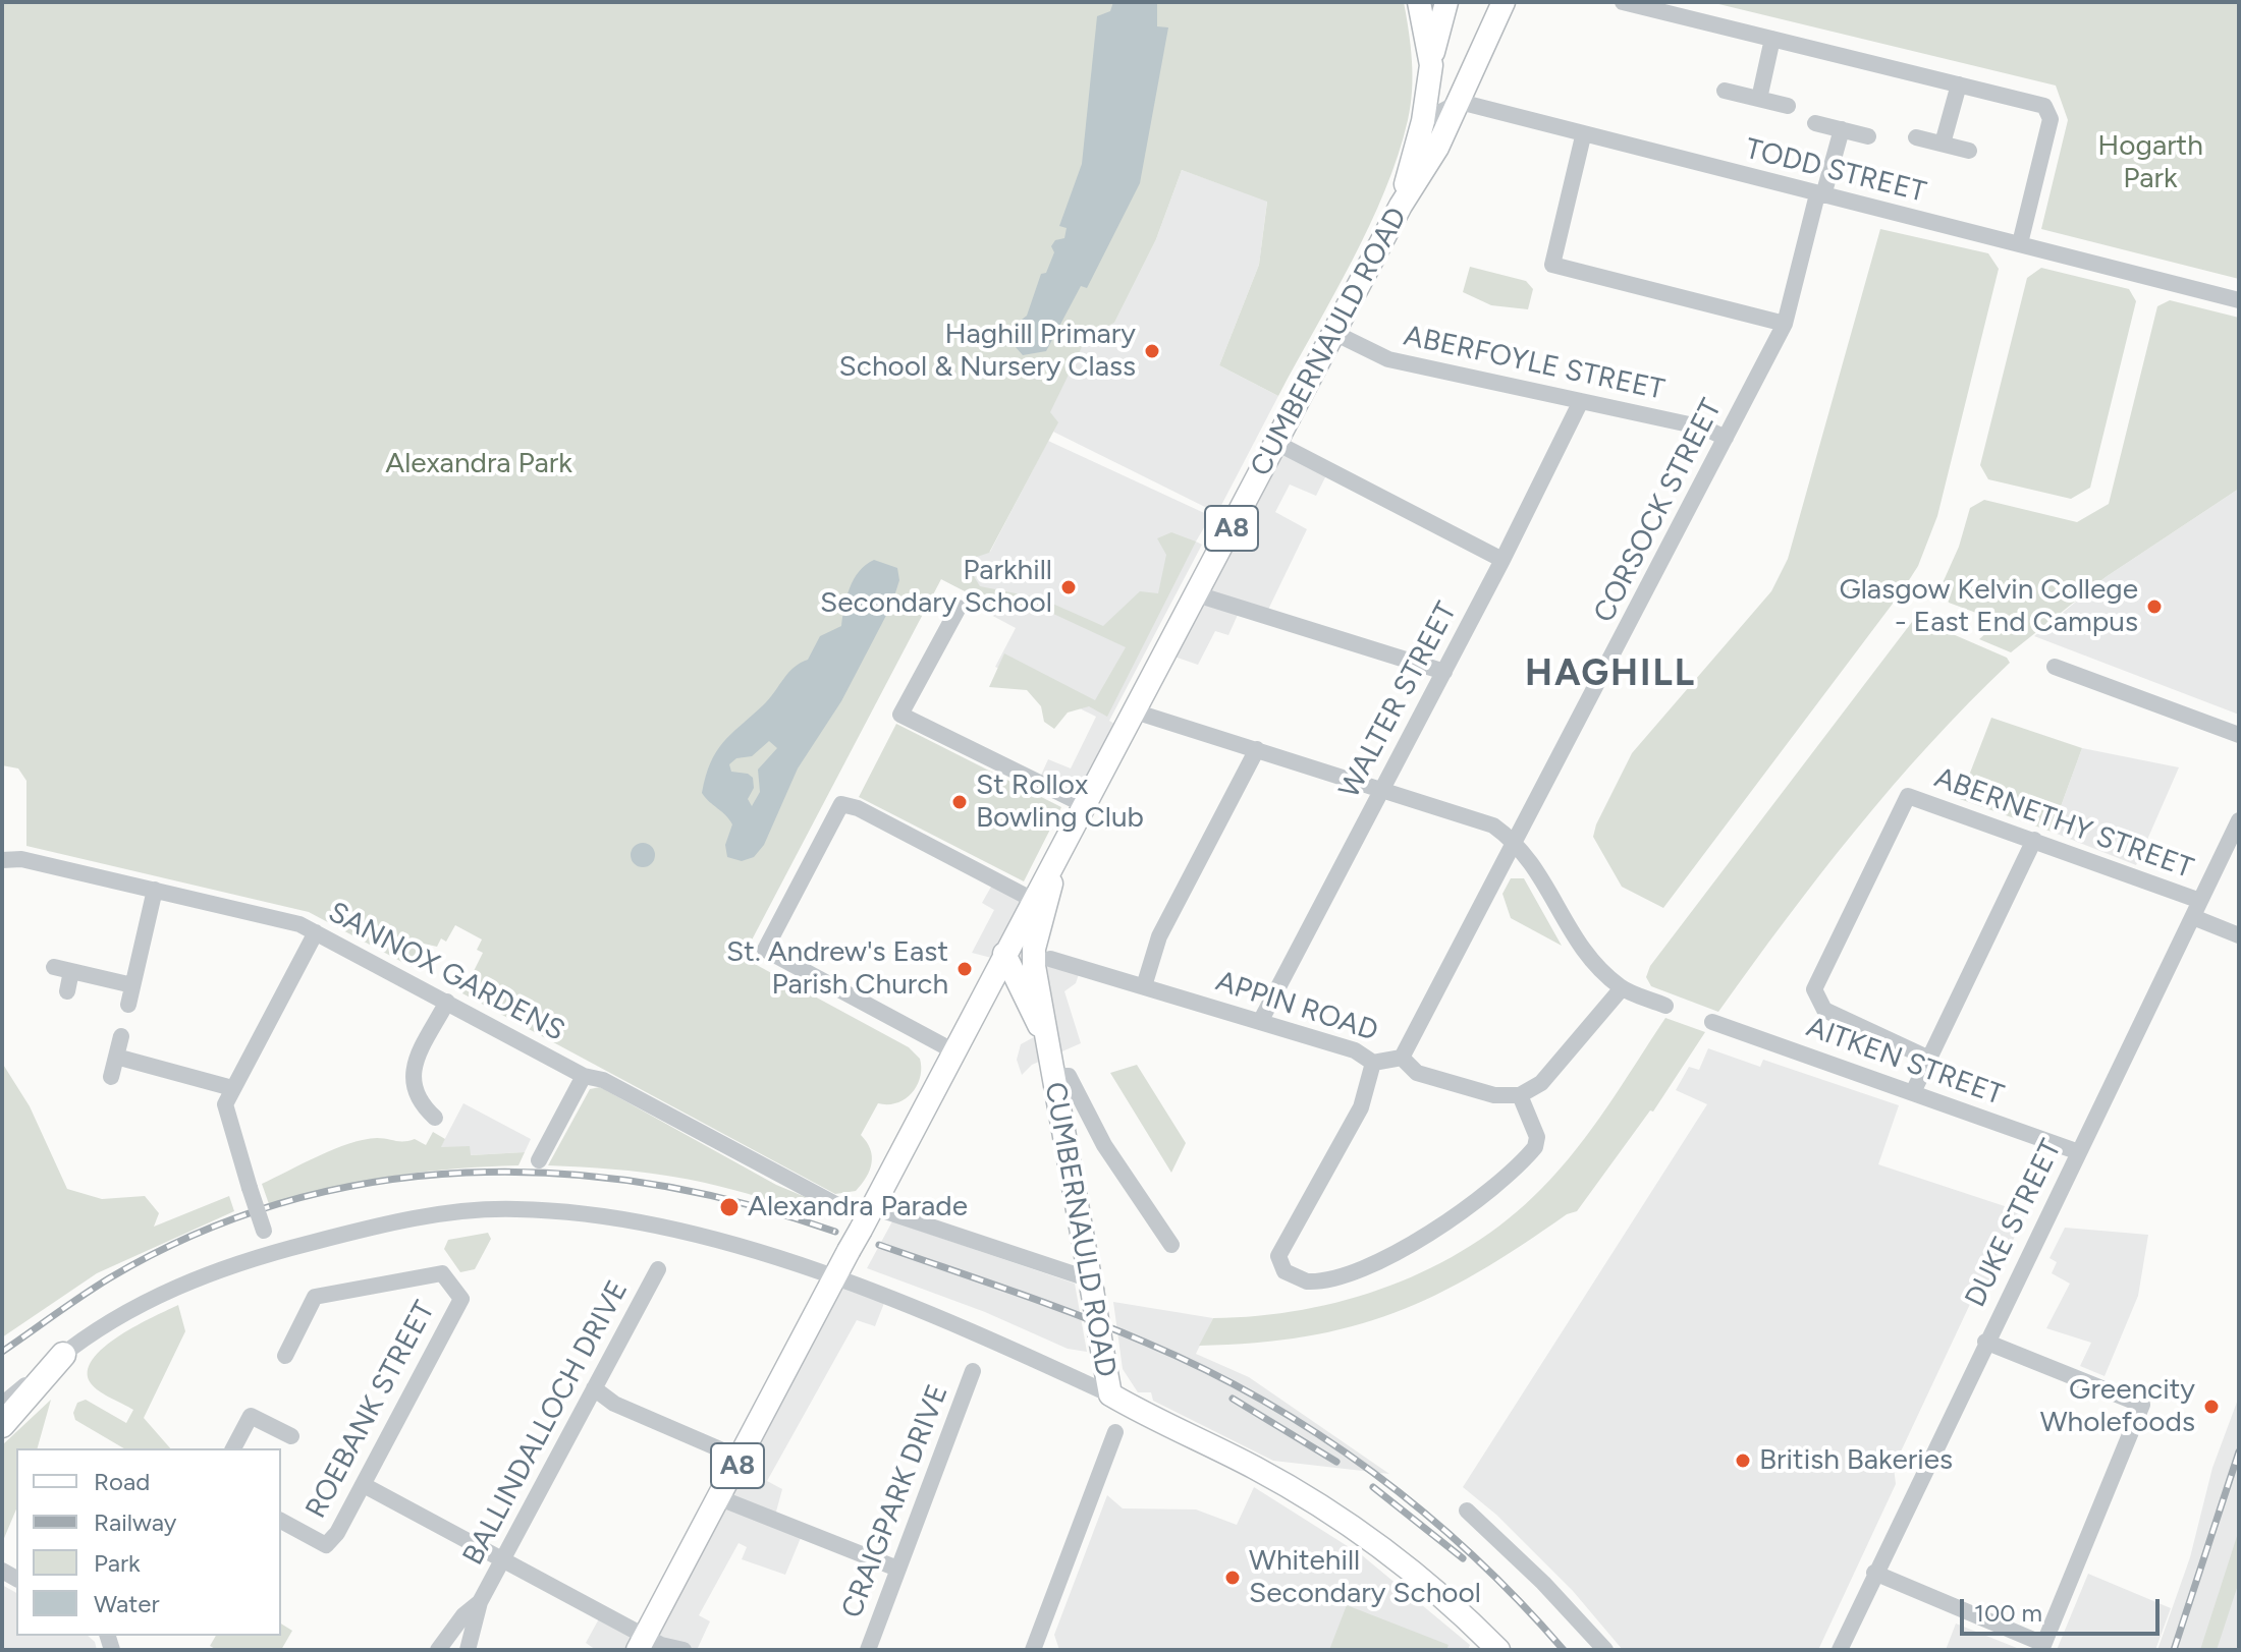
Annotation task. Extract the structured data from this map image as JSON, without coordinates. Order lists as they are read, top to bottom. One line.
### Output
{"streets":{"main road":["CUMBERNAULD ROAD","A8"],"street":["TODD STREET","ABERFOYLE STREET","CORSOCK STREET","WALTER STREET","ABERNETHY STREET","SANNOX GARDENS","APPIN ROAD","AITKEN STREET","DUKE STREET","ROEBANK STREET","BALLINDALLOCH DRIVE","CRAIGPARK DRIVE"]},"crossings":[["TODD STREET","CUMBERNAULD ROAD"],["TODD STREET","CORSOCK STREET"],["CUMBERNAULD ROAD","ABERFOYLE STREET"],["CUMBERNAULD ROAD","A8"],["ABERFOYLE STREET","CORSOCK STREET"],["ABERFOYLE STREET","WALTER STREET"],["CORSOCK STREET","APPIN ROAD"],["WALTER STREET","APPIN ROAD"],["ABERNETHY STREET","DUKE STREET"],["AITKEN STREET","DUKE STREET"]],"districts":["HAGHILL"],"parks":["Hogarth Park","Alexandra Park"],"places":["Haghill Primary School & Nursery Class","Parkhill Secondary School","Glasgow Kelvin College - East End Campus","St Rollox Bowling Club","St. Andrew's East Parish Church","Alexandra Parade","Greencity Wholefoods","British Bakeries","Whitehill Secondary School"],"legend":["Road","Railway","Park","Water"],"scale_bar":"100 m"}
